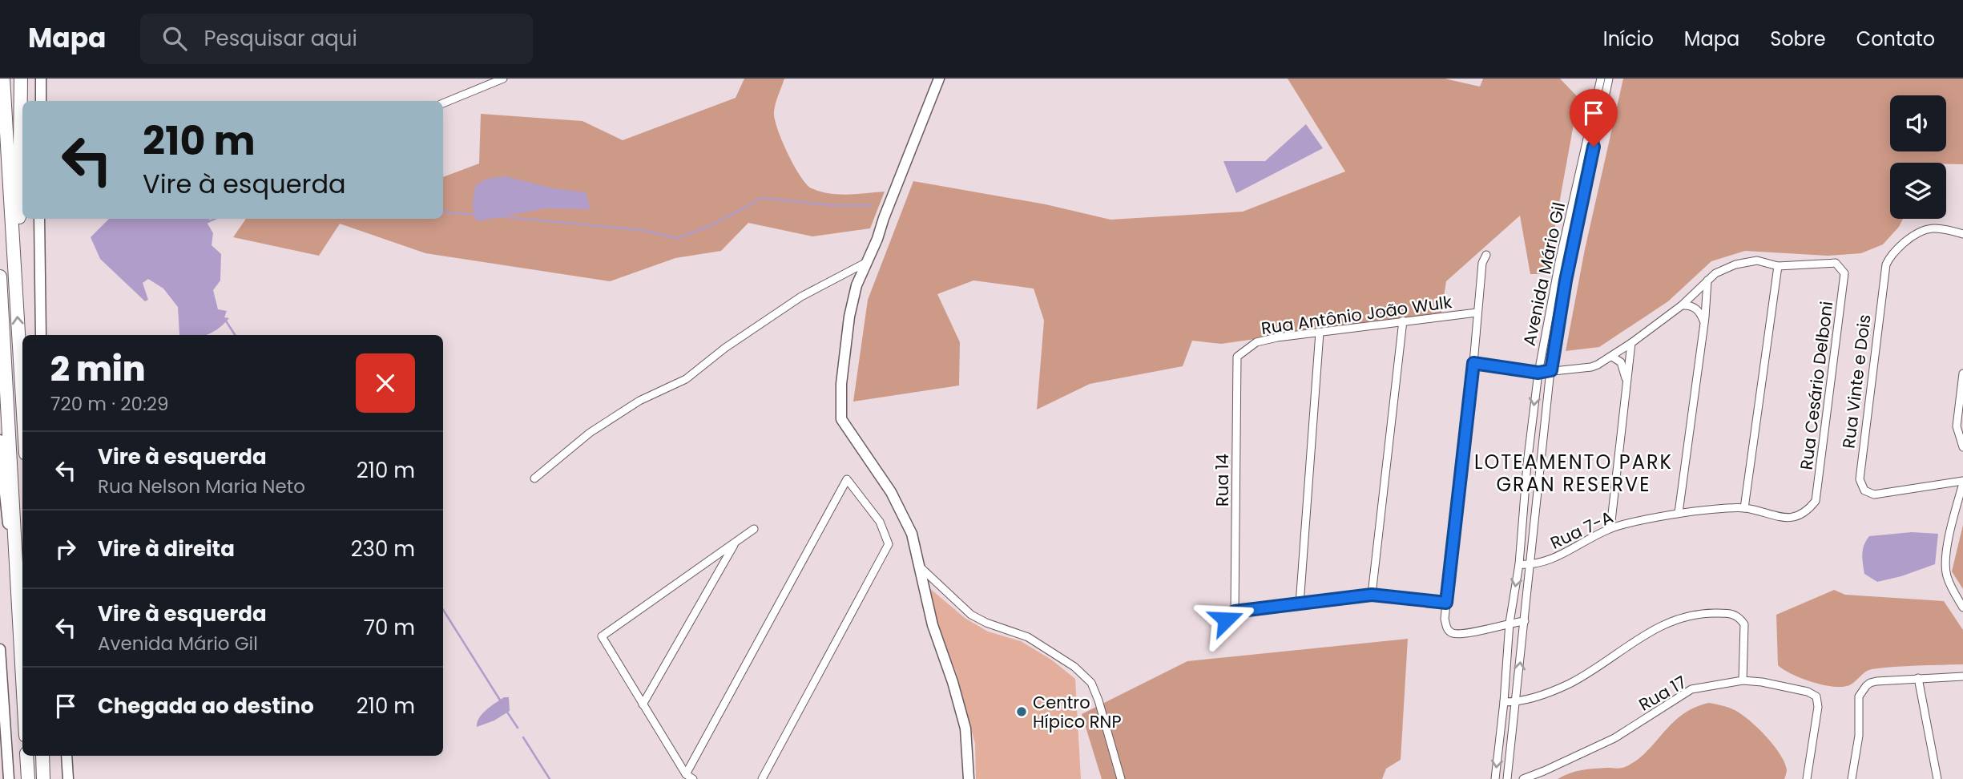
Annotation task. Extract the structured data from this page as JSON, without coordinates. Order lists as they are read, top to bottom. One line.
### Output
{"streets":{"street":["Avenida Mário Gil","Rua Antônio João Wulk","Rua Vinte e Dois","Rua Cesário Delboni","Rua 14","Rua 7-A","Rua 17"]},"crossings":[["Avenida Mário Gil","Rua 7-A"],["Rua Antônio João Wulk","Rua 14"],["Rua Cesário Delboni","Rua 7-A"]],"districts":["LOTEAMENTO PARK GRAN RESERVE"],"places":["Centro Hípico RNP"],"page":{"header":"Mapa","search":"Pesquisar aqui","nav":["Início","Mapa","Sobre","Contato"],"turn":["210 m","Vire à esquerda"],"heading":["2 min","720 m · 20:29"],"list":[{"name":"Vire à esquerda","note":"Rua Nelson Maria Neto","value":"210 m"},{"name":"Vire à direita","value":"230 m"},{"name":"Vire à esquerda","note":"Avenida Mário Gil","value":"70 m"},{"name":"Chegada ao destino","value":"210 m"}]}}
